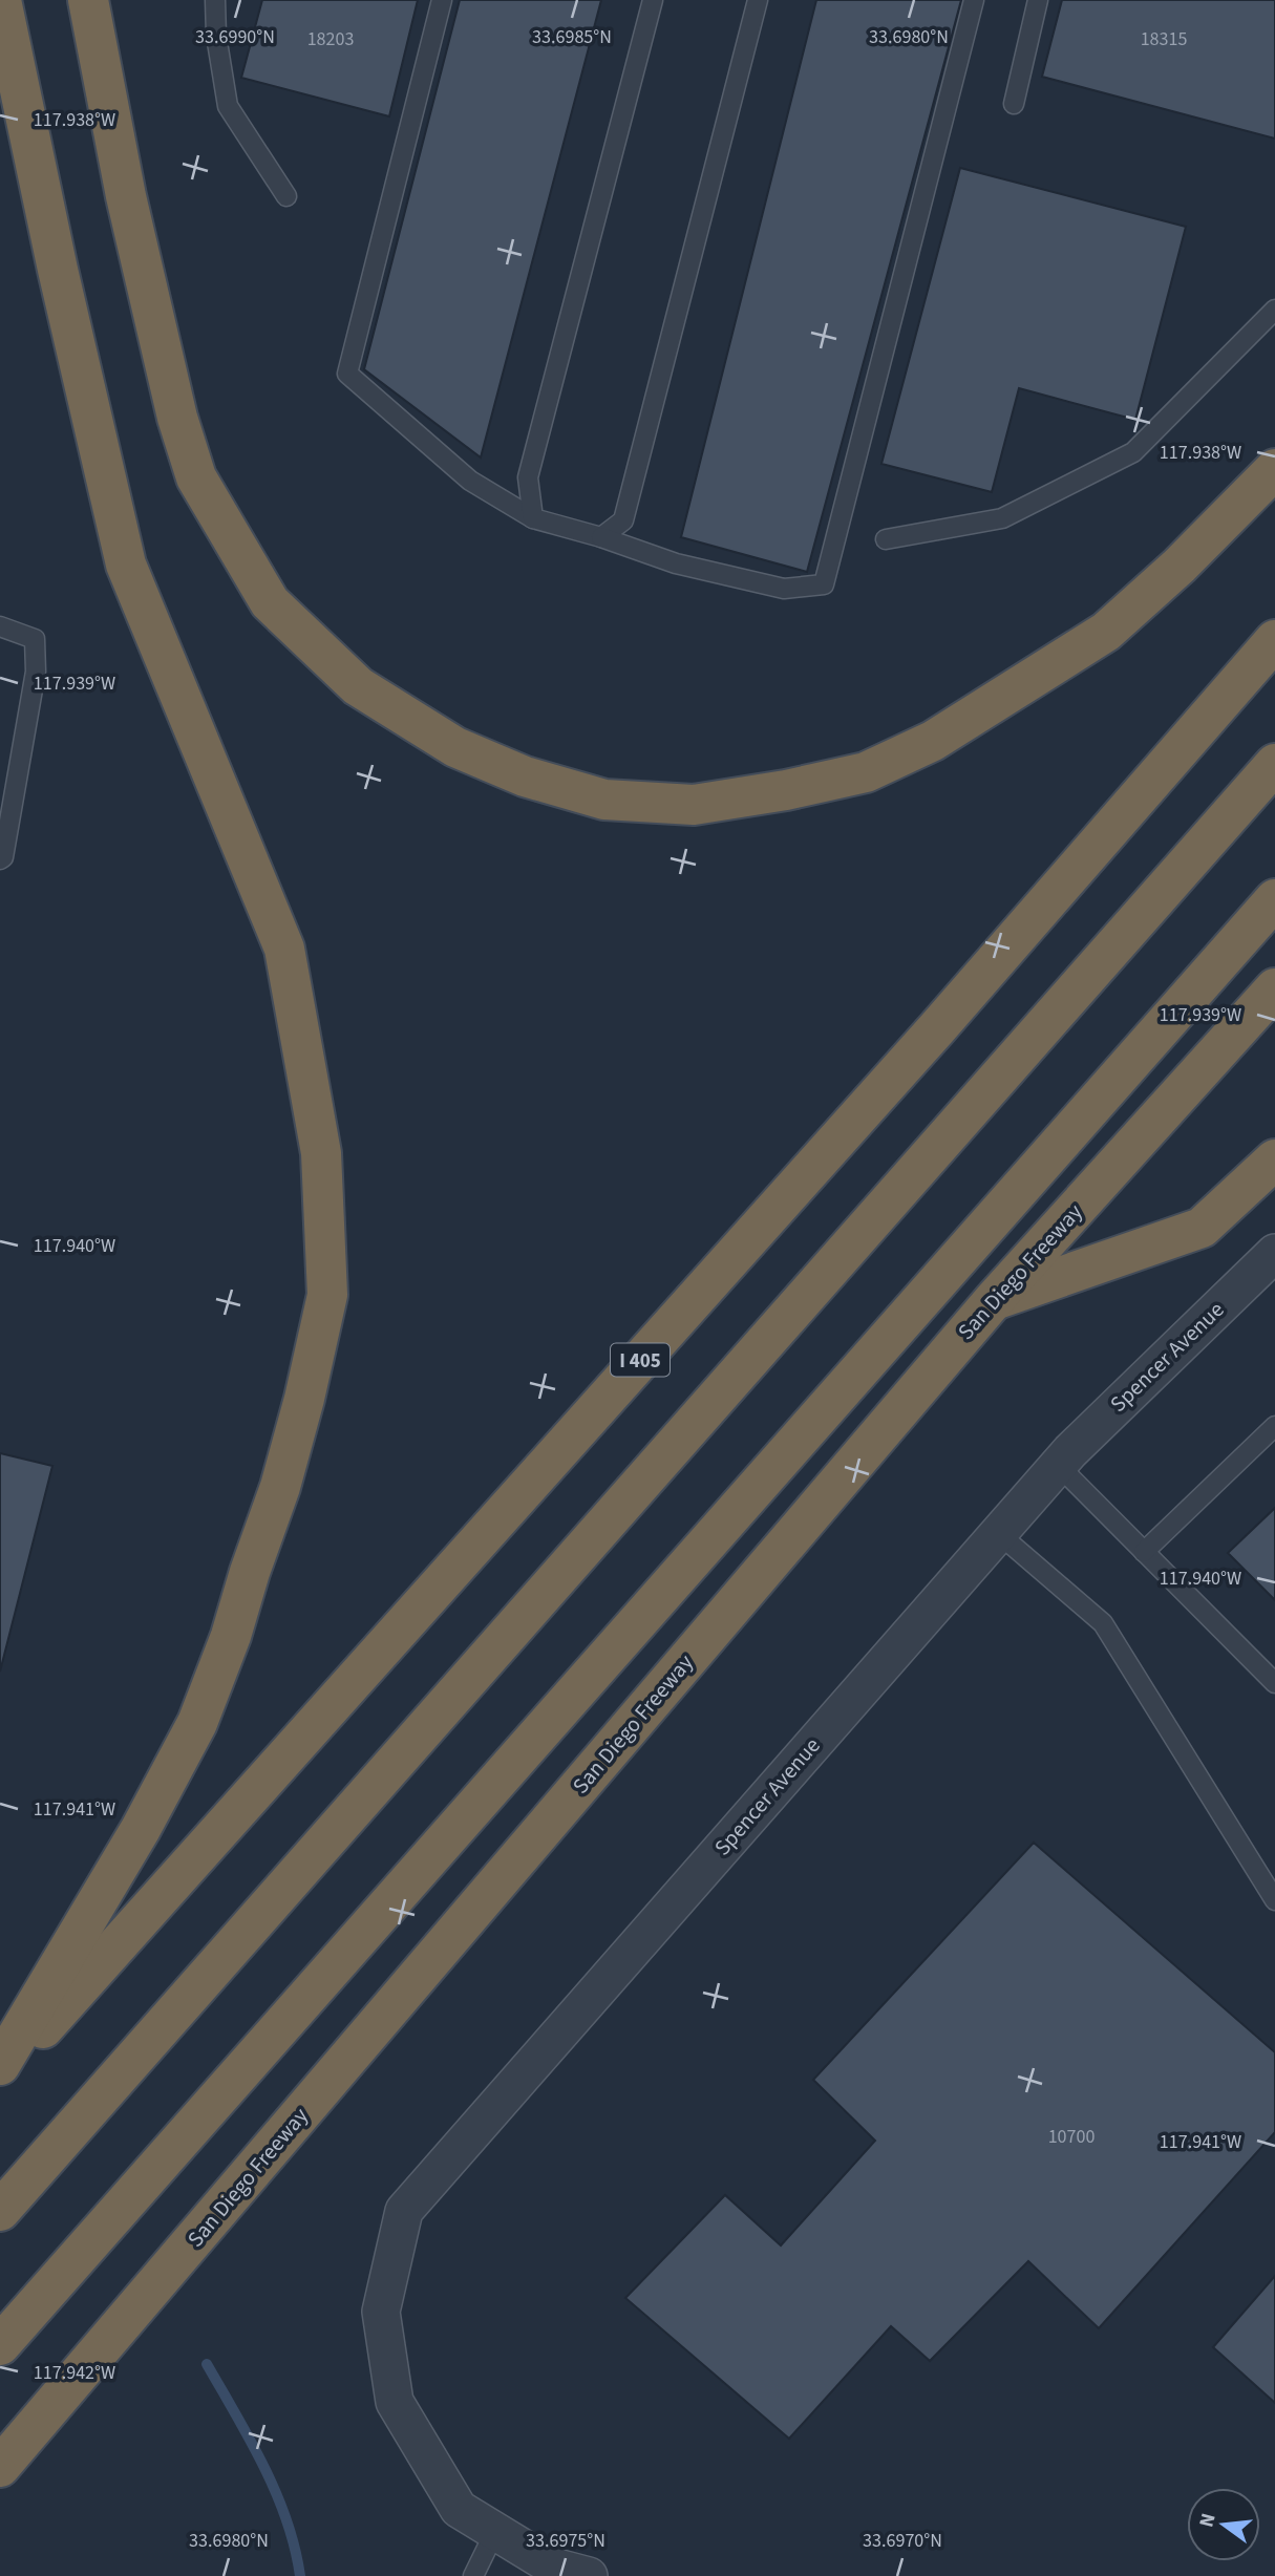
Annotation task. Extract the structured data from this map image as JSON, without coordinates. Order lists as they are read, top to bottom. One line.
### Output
{"streets":{"highway":["San Diego Freeway","I 405"],"street":["Spencer Avenue"]},"house_numbers":["18203","18315","10700"],"north":"left","coordinates":["33.6985°N","33.6990°N","33.6980°N","117.938°W","117.939°W","117.940°W","117.941°W","117.942°W","33.6975°N","33.6970°N"]}
